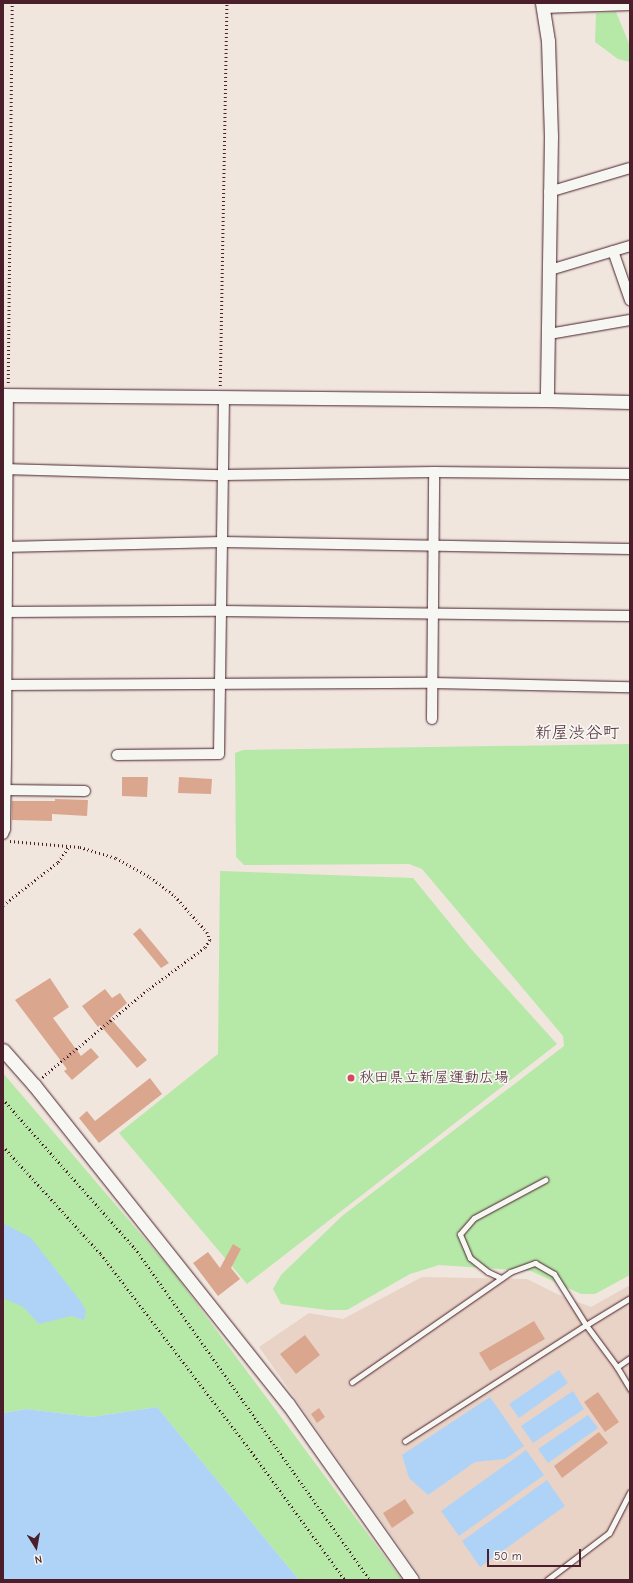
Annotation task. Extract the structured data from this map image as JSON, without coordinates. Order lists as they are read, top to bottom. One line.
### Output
{"districts":["新屋渋谷町"],"places":["秋田県立新屋運動広場"],"scale_bar":"50 m","north":"bottom"}
